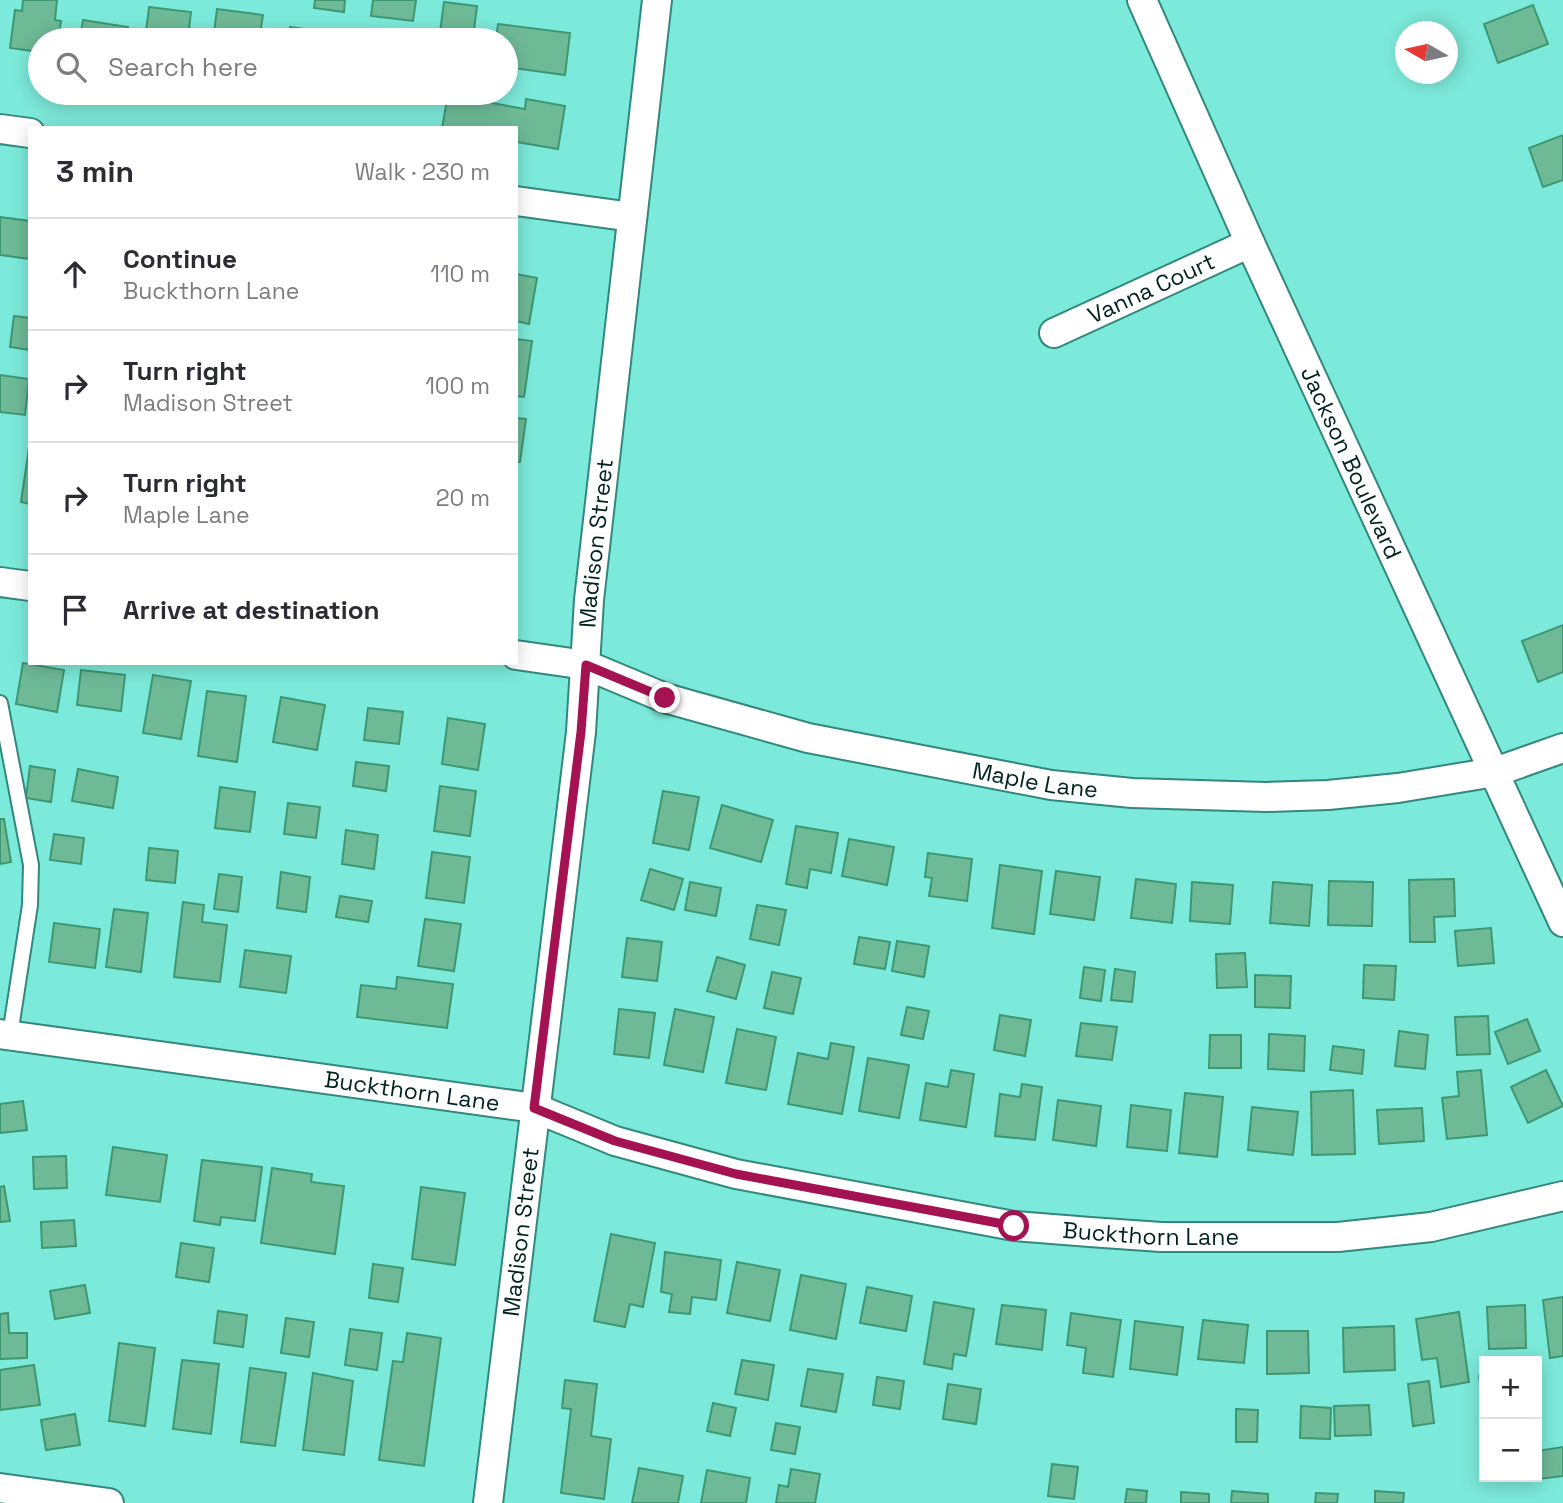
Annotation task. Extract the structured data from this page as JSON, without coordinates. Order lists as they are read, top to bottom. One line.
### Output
{"streets":{"street":["Vanna Court","Jackson Boulevard","Madison Street","Maple Lane","Buckthorn Lane"]},"crossings":[["Vanna Court","Jackson Boulevard"],["Jackson Boulevard","Maple Lane"],["Madison Street","Maple Lane"],["Madison Street","Buckthorn Lane"]],"north":"left","page":{"search":"Search here","heading":["3 min","Walk · 230 m"],"list":[["Continue","Buckthorn Lane","110 m"],["Turn right","Madison Street","100 m"],["Turn right","Maple Lane","20 m"],"Arrive at destination"],"map_buttons":["+","−"]}}
